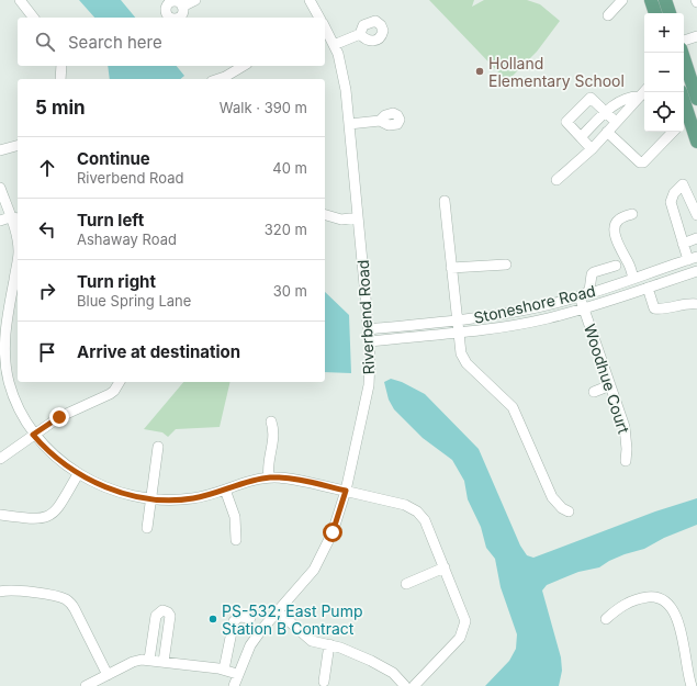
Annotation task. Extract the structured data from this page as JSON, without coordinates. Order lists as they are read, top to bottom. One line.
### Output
{"streets":{"street":["Stoneshore Road","Riverbend Road","Woodhue Court"]},"crossings":[["Stoneshore Road","Riverbend Road"],["Stoneshore Road","Woodhue Court"]],"places":["Holland Elementary School","PS-532; East Pump Station B Contract"],"page":{"map_buttons":["+","−"],"search":"Search here","heading":["5 min","Walk · 390 m"],"list":[["Continue","Riverbend Road","40 m"],["Turn left","Ashaway Road","320 m"],["Turn right","Blue Spring Lane","30 m"],"Arrive at destination"]}}
